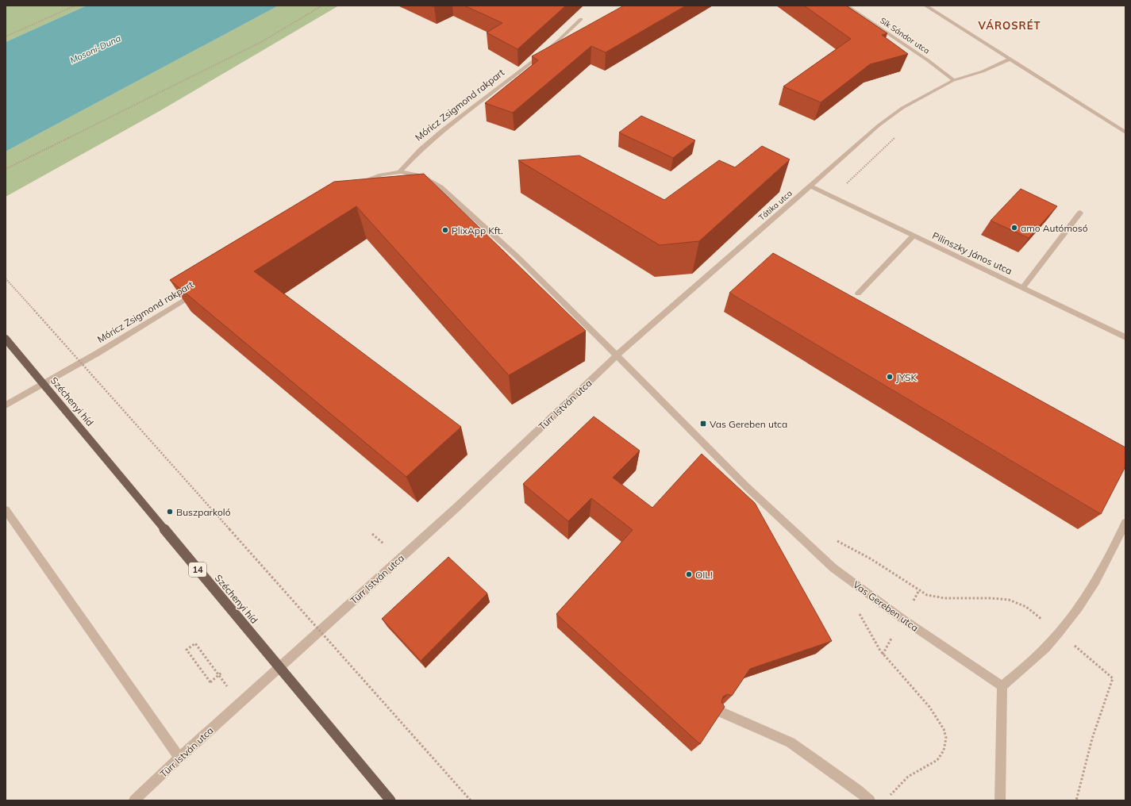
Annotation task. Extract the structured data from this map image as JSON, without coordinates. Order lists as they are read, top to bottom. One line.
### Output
{"streets":{"main road":["Széchenyi híd","14"],"street":["Sík Sándor utca","Móricz Zsigmond rakpart","Tátika utca","Pilinszky János utca","Türr István utca","Vas Gereben utca"]},"crossings":[["Sík Sándor utca","Tátika utca"],["Móricz Zsigmond rakpart","Vas Gereben utca"],["Tátika utca","Pilinszky János utca"],["Tátika utca","Türr István utca"],["Tátika utca","Vas Gereben utca"],["Türr István utca","Vas Gereben utca"]],"districts":["VÁROSRÉT"],"water":["Mosoni-Duna"],"places":{"other":["amo Autómosó","PlixApp Kft.","JYSK","Buszparkoló","OIL!"],"transit":["Vas Gereben utca"]}}
